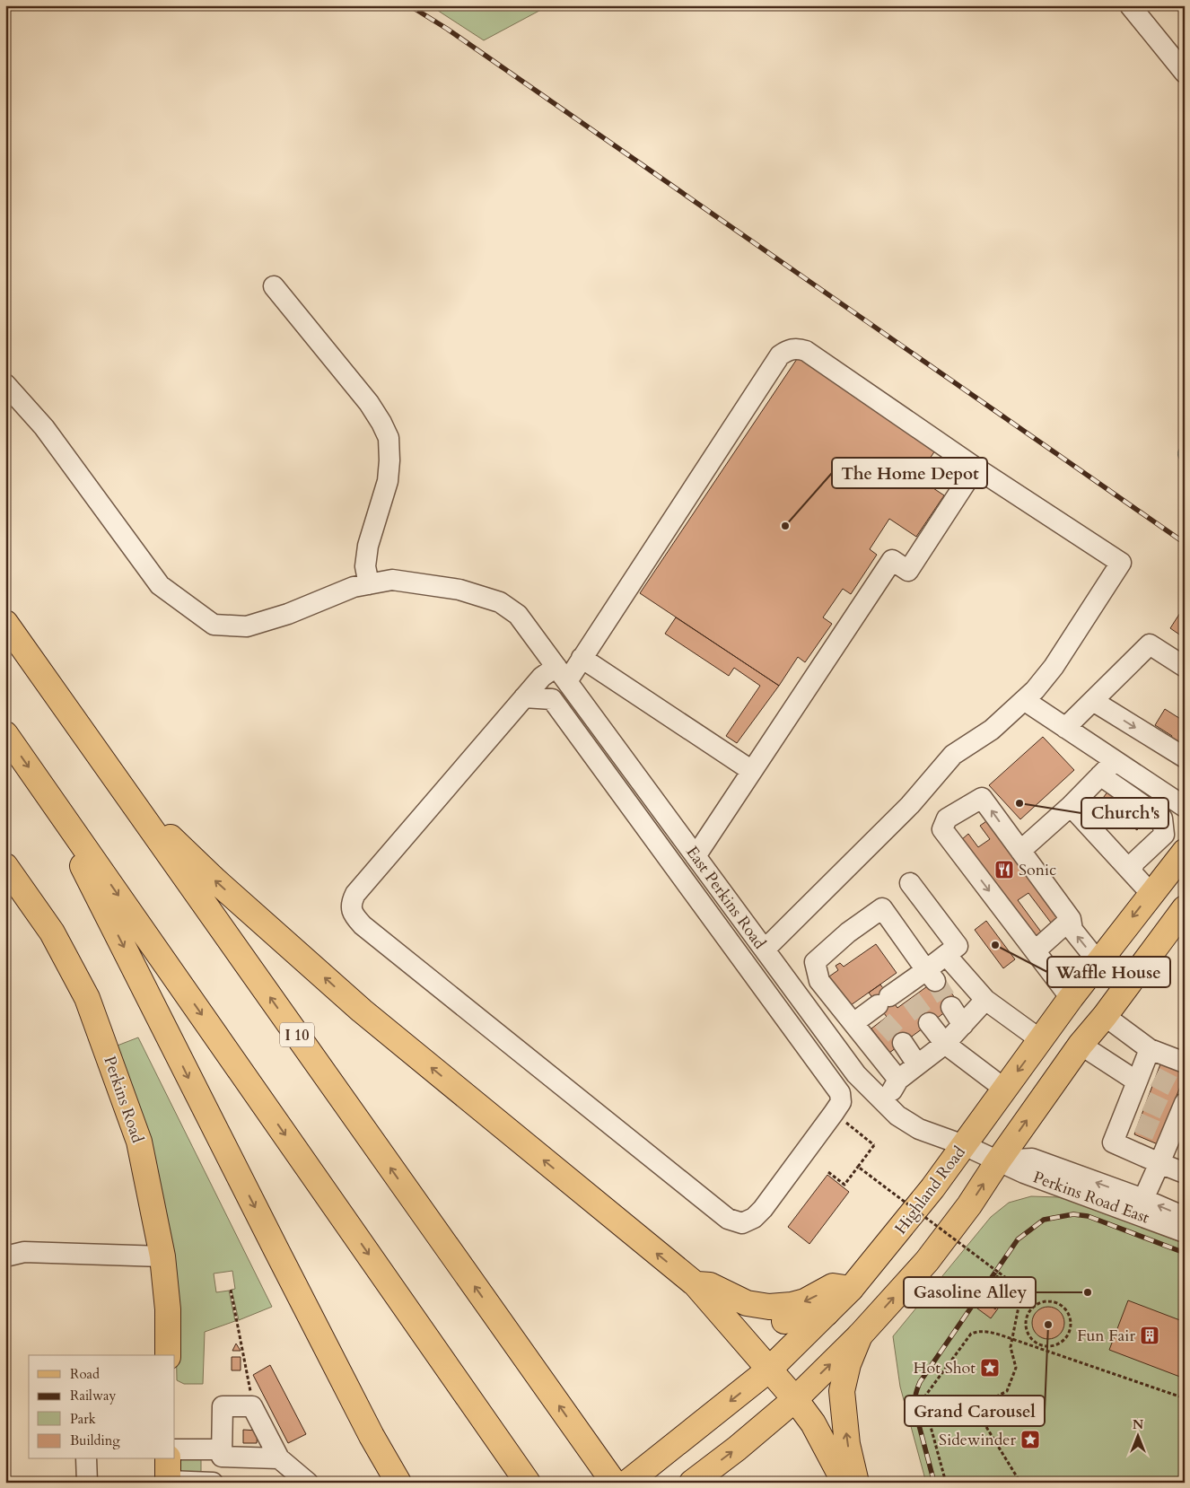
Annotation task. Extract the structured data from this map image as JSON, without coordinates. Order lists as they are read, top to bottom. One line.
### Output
{"streets":{"main road":["I 10","Perkins Road","Highland Road"],"street":["East Perkins Road","Perkins Road East"]},"crossings":[["East Perkins Road","Highland Road"],["East Perkins Road","Perkins Road East"],["Highland Road","Perkins Road East"]],"places":{"other":["The Home Depot","Church's","Waffle House","Gasoline Alley","Grand Carousel"],"restaurant":["Sonic"],"building":["Fun Fair"],"place":["Hot Shot","Sidewinder"]},"legend":["Road","Railway","Park","Building"],"north":"top"}
